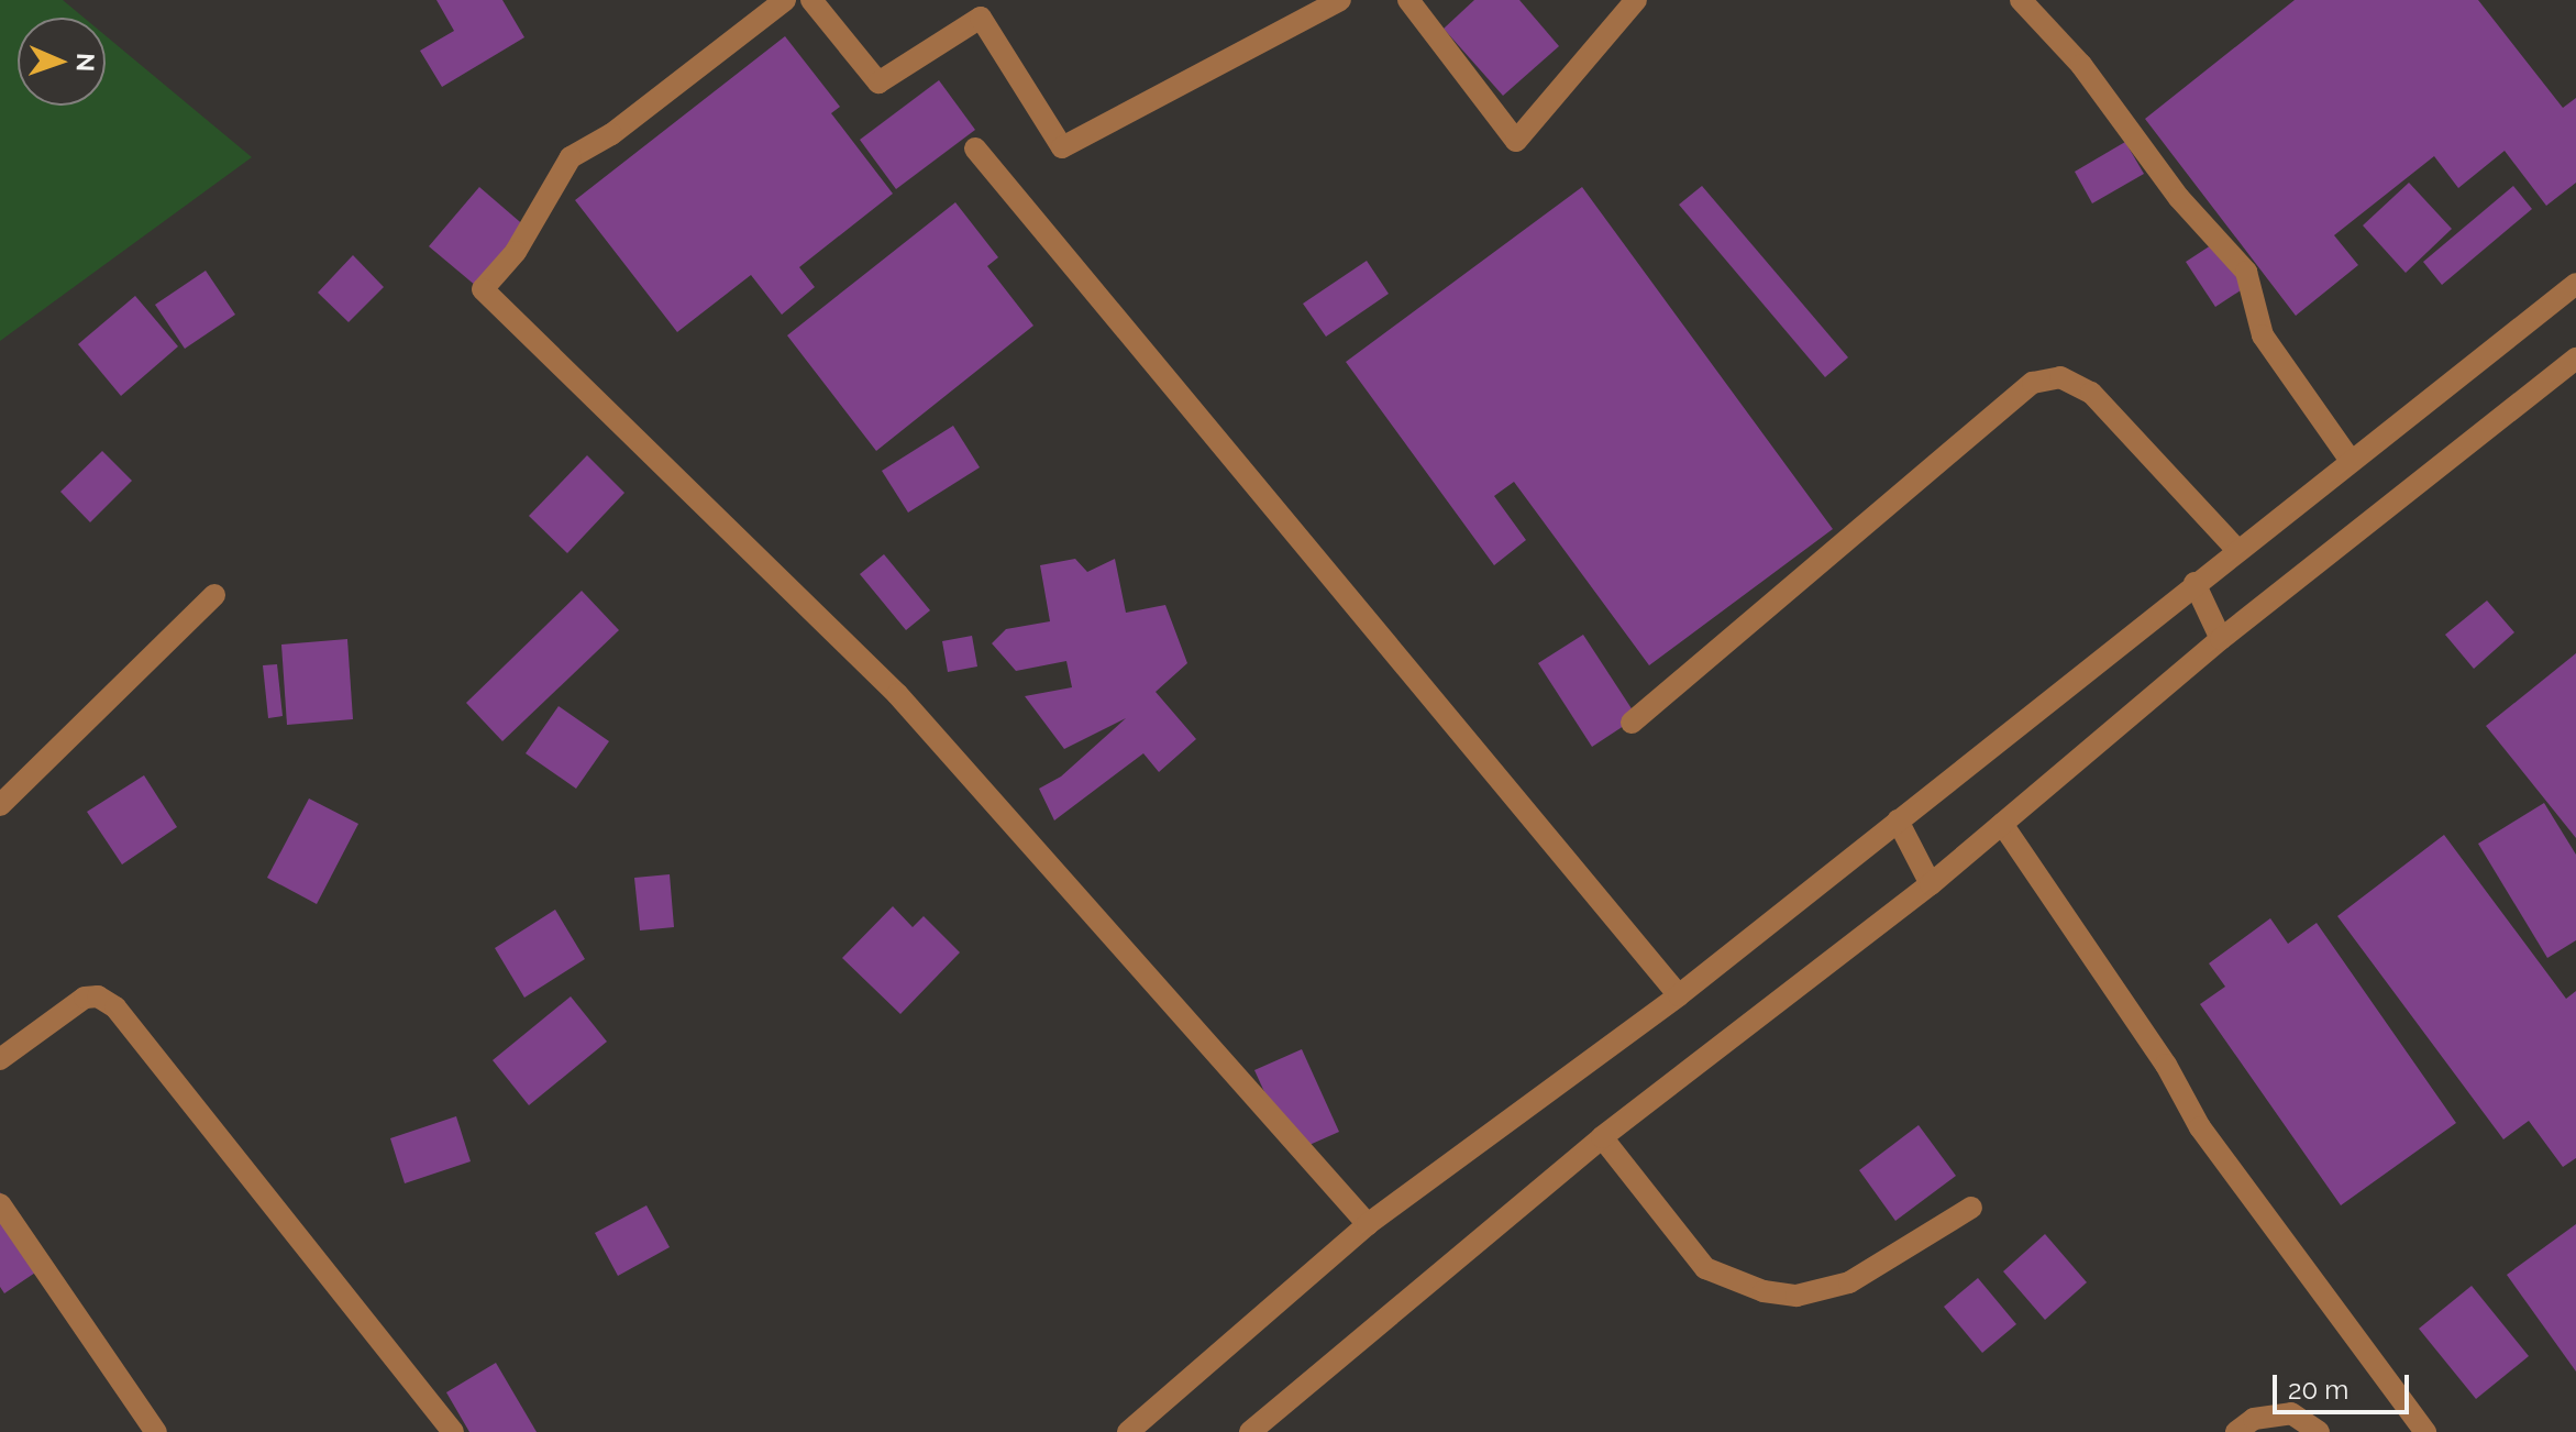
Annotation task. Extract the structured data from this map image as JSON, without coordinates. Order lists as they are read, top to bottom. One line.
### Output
{"scale_bar":"20 m","north":"right"}
